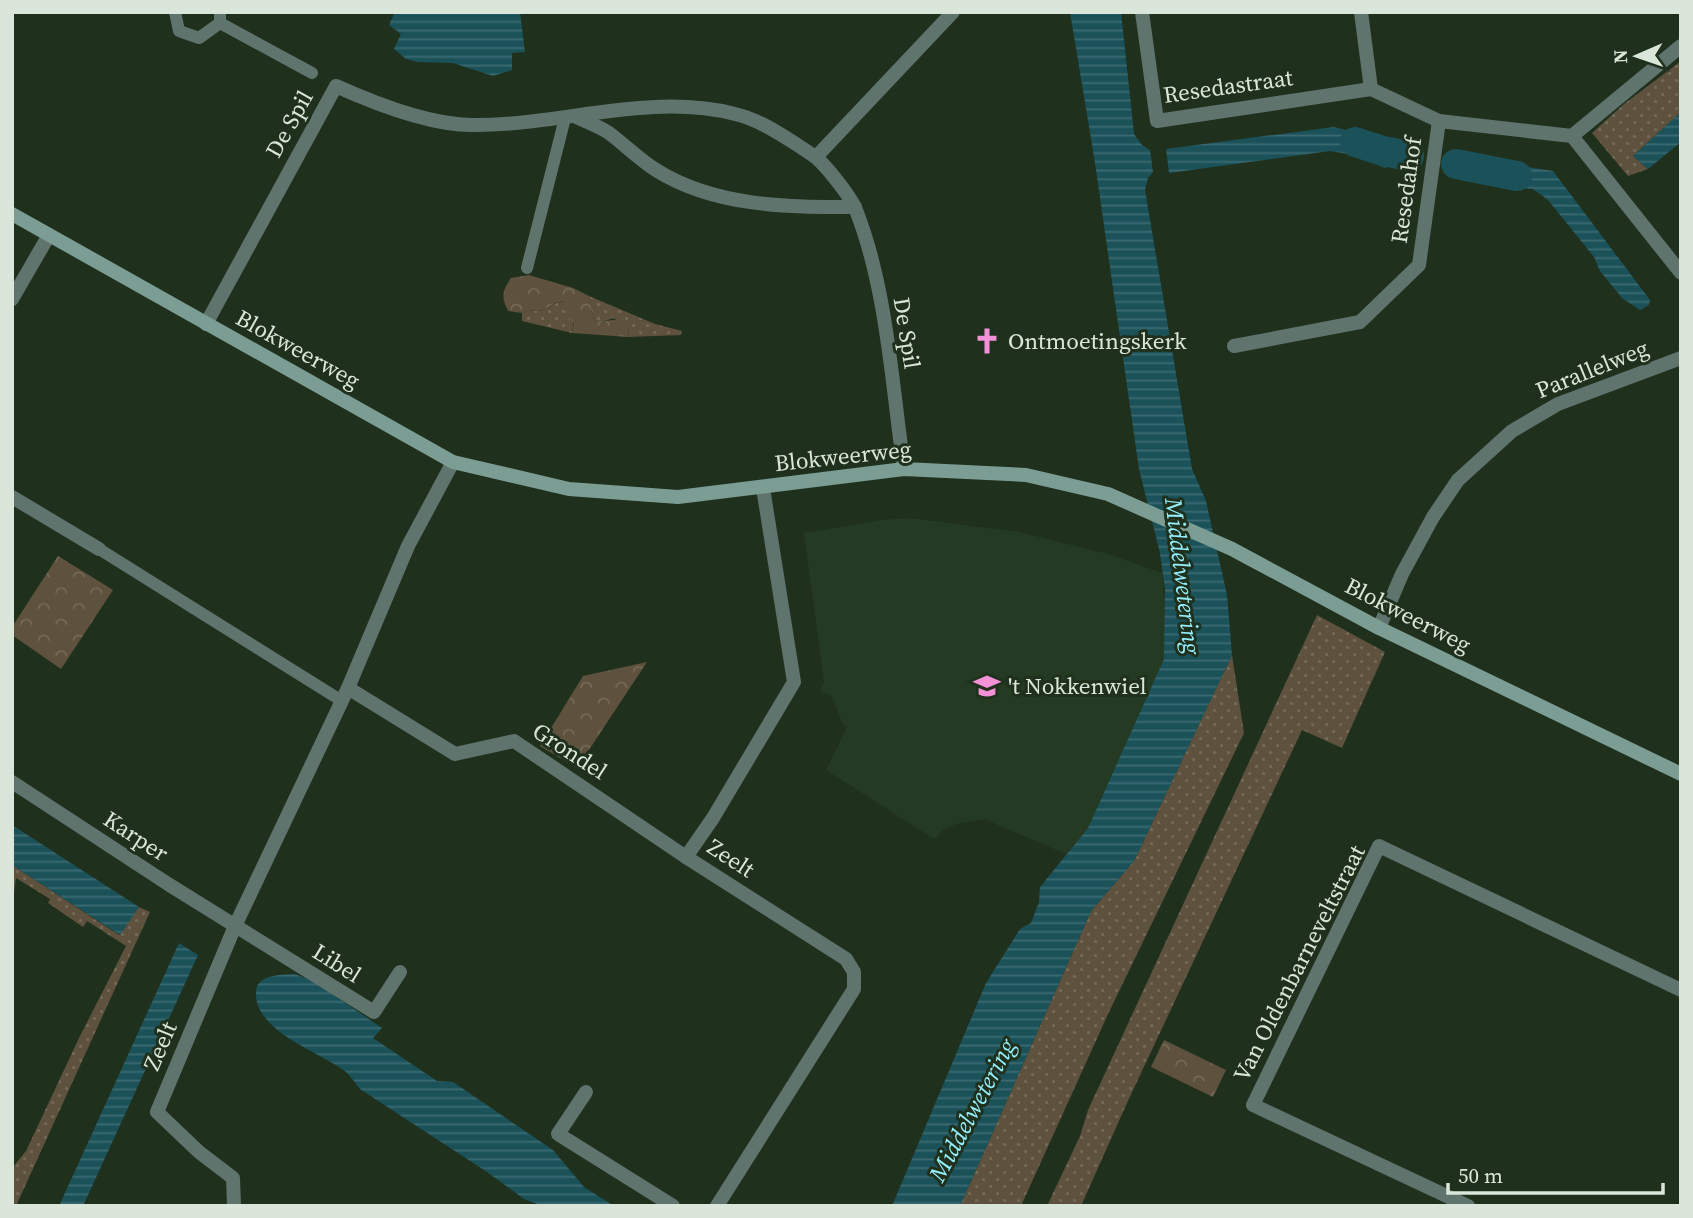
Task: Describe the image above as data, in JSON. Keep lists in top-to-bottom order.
{
  "streets": {
    "street": [
      "Resedastraat",
      "De Spil",
      "Resedahof",
      "Blokweerweg",
      "Parallelweg",
      "Grondel",
      "Karper",
      "Zeelt",
      "Libel",
      "Van Oldenbarneveltstraat"
    ]
  },
  "crossings": [
    ["De Spil", "Blokweerweg"],
    ["Blokweerweg", "Parallelweg"],
    ["Blokweerweg", "Zeelt"],
    ["Grondel", "Zeelt"],
    ["Karper", "Zeelt"],
    ["Karper", "Libel"],
    ["Zeelt", "Libel"]
  ],
  "water": ["Middelwetering"],
  "places": {
    "church": ["Ontmoetingskerk"],
    "school or university": ["'t Nokkenwiel"]
  },
  "scale_bar": "50 m",
  "north": "left"
}
